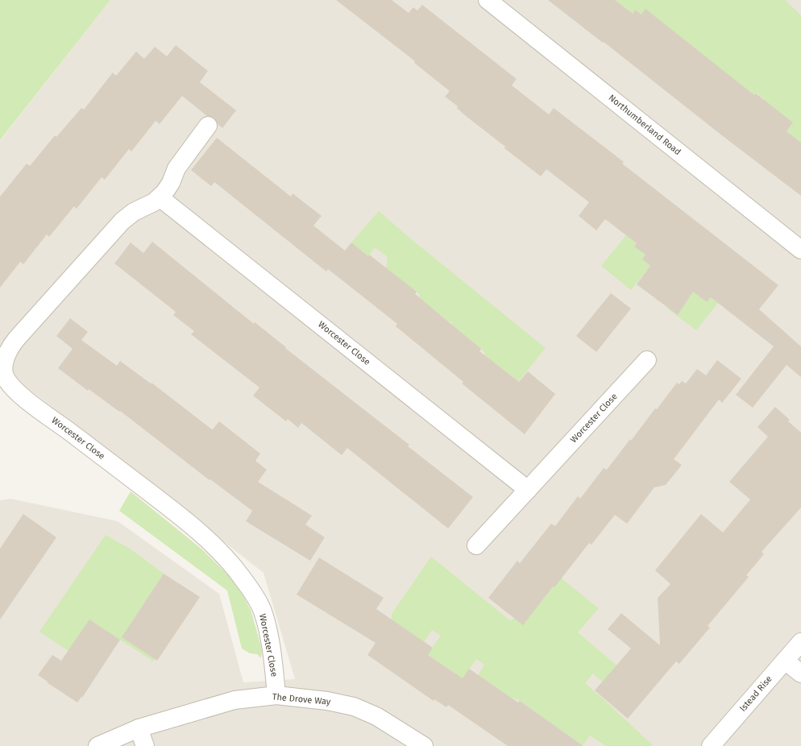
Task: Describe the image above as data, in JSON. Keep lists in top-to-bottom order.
{
  "streets": {
    "street": [
      "Northumberland Road",
      "Worcester Close",
      "Istead Rise",
      "The Drove Way"
    ]
  },
  "crossings": [
    ["Worcester Close", "The Drove Way"]
  ]
}
